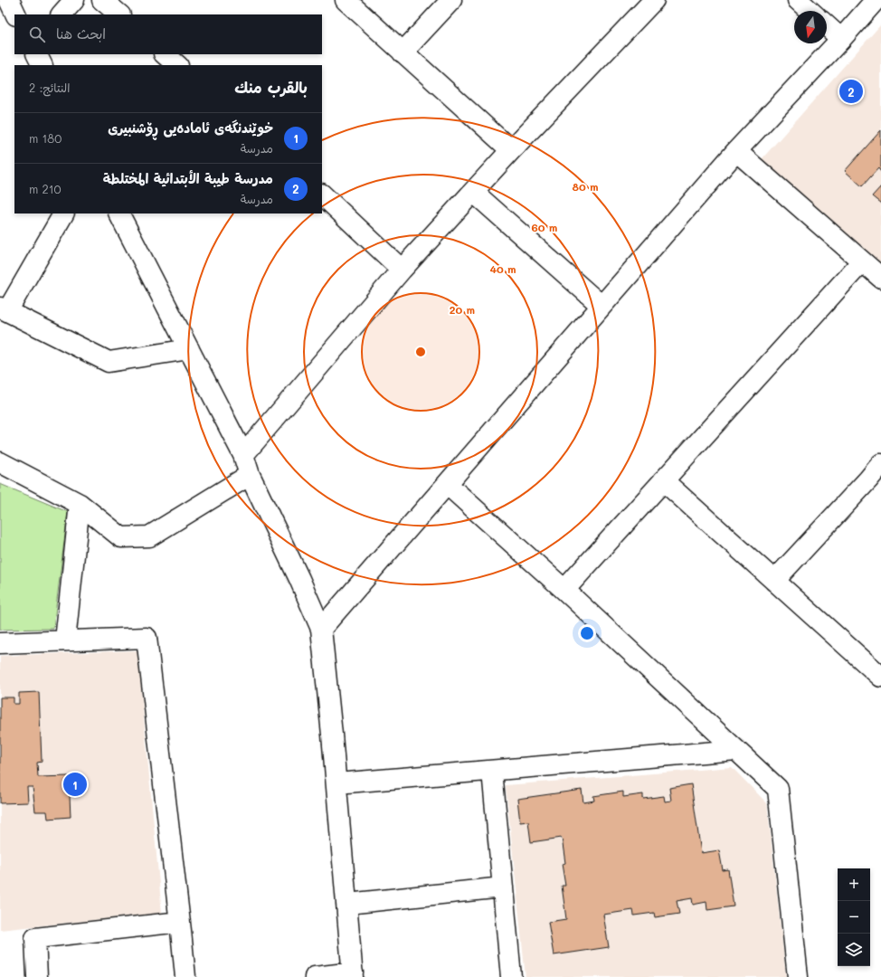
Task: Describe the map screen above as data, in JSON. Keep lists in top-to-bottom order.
{
  "north": "bottom",
  "page": {
    "search": "ابحث هنا",
    "heading": ["بالقرب منك", "النتائج: 2"],
    "pins": ["2", "1"],
    "list": [
      {
        "mark": "1",
        "name": "خوێندنگەی ئامادەیی ڕۆشنبیری",
        "note": "مدرسة",
        "value": "180 m"
      },
      {
        "mark": "2",
        "name": "مدرسة طيبة الأبتدائية المختلطة",
        "note": "مدرسة",
        "value": "210 m"
      }
    ],
    "map_buttons": ["+", "−"]
  },
  "rings": [
    "80 m",
    "60 m",
    "40 m",
    "20 m"
  ]
}
